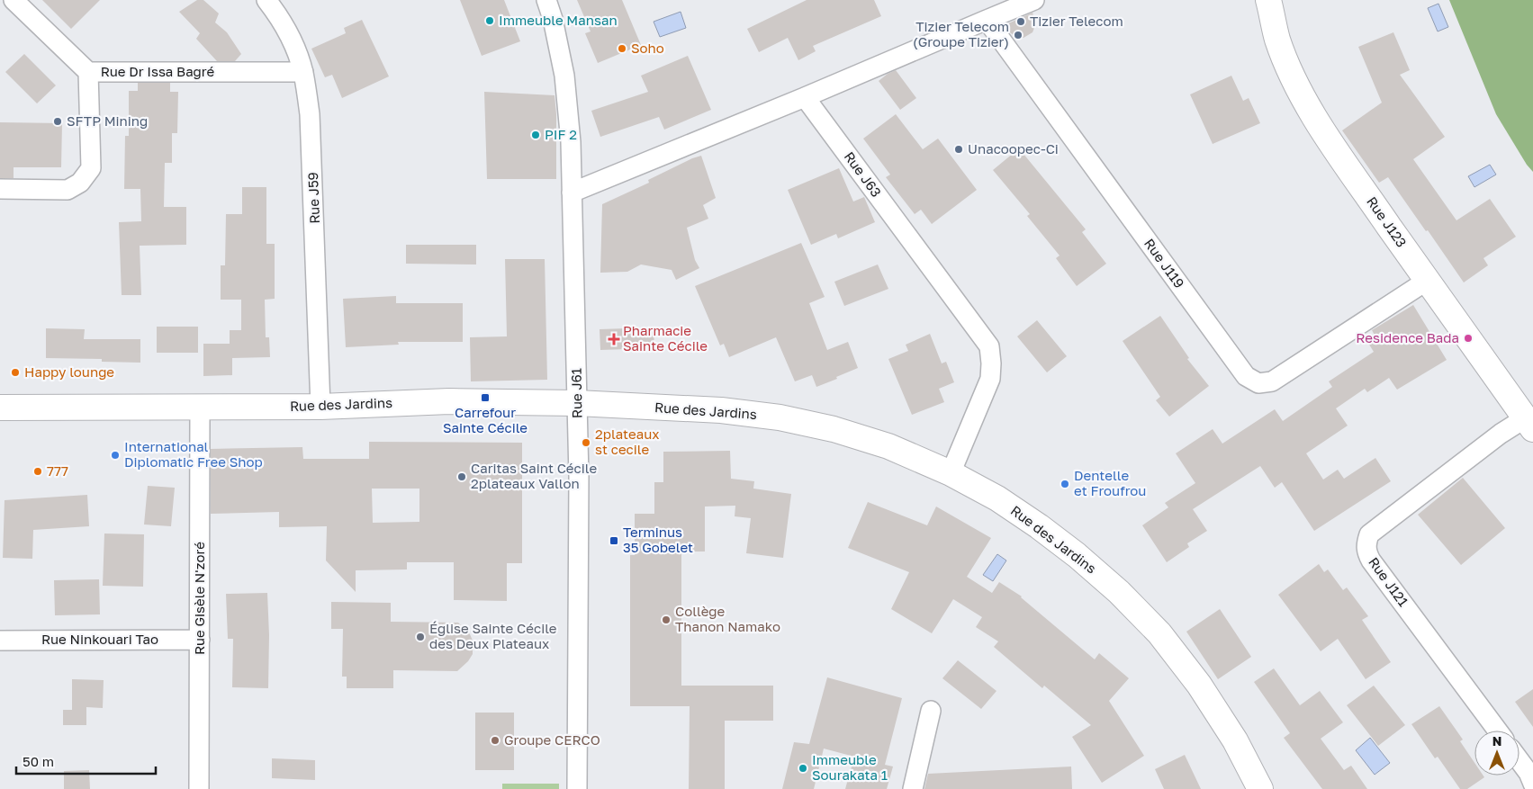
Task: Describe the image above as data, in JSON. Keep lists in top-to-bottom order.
{
  "streets": {
    "main road": ["Rue J123", "Rue des Jardins"],
    "street": [
      "Rue Dr Issa Bagré",
      "Rue J63",
      "Rue J59",
      "Rue J119",
      "Rue J61",
      "Rue J121",
      "Rue Gisèle N'zoré",
      "Rue Ninkouari Tao"
    ]
  },
  "crossings": [
    ["Rue Dr Issa Bagré", "Rue J59"],
    ["Rue J63", "Rue des Jardins"],
    ["Rue J59", "Rue des Jardins"],
    ["Rue J123", "Rue J119"],
    ["Rue J123", "Rue J121"],
    ["Rue J61", "Rue des Jardins"],
    ["Rue des Jardins", "Rue Gisèle N'zoré"],
    ["Rue Gisèle N'zoré", "Rue Ninkouari Tao"]
  ],
  "places": {
    "other": [
      "Immeuble Mansan",
      "Tizier Telecom",
      "Tizier Telecom (Groupe Tizier)",
      "Soho",
      "SFTP Mining",
      "PIF 2",
      "Unacoopec-Ci",
      "Residence Bada",
      "Happy lounge",
      "2plateaux st cecile",
      "International Diplomatic Free Shop",
      "777",
      "Caritas Saint Cécile 2plateaux Vallon",
      "Dentelle et Froufrou",
      "Collège Thanon Namako",
      "Église Sainte Cécile des Deux Plateaux",
      "Groupe CERCO",
      "Immeuble Sourakata 1"
    ],
    "health": ["Pharmacie Sainte Cécile"],
    "transit": ["Carrefour Sainte Cécile", "Terminus 35 Gobelet"]
  },
  "scale_bar": "50 m",
  "north": "top"
}
